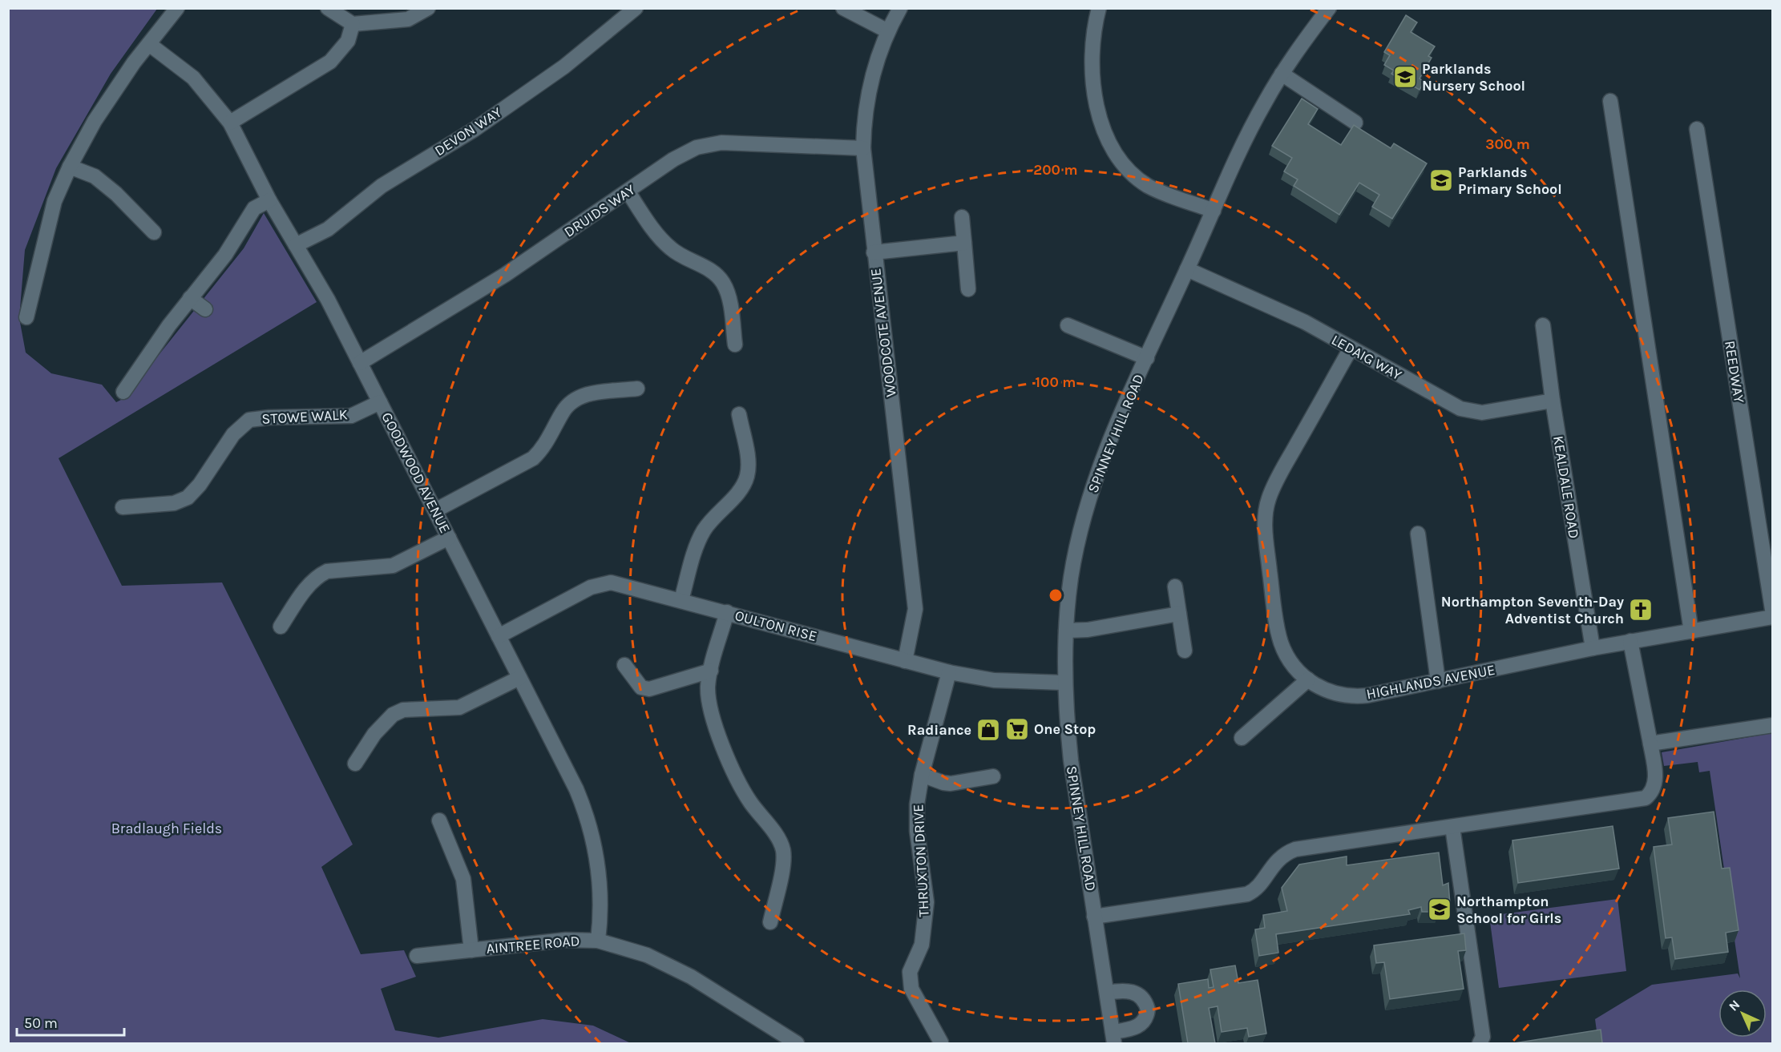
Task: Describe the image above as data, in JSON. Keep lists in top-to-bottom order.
{
  "streets": {
    "street": [
      "DEVON WAY",
      "DRUIDS WAY",
      "WOODCOTE AVENUE",
      "LEDAIG WAY",
      "REEDWAY",
      "STOWE WALK",
      "SPINNEY HILL ROAD",
      "GOODWOOD AVENUE",
      "KEALDALE ROAD",
      "OULTON RISE",
      "HIGHLANDS AVENUE",
      "THRUXTON DRIVE",
      "AINTREE ROAD"
    ]
  },
  "crossings": [
    ["DEVON WAY", "GOODWOOD AVENUE"],
    ["DRUIDS WAY", "WOODCOTE AVENUE"],
    ["DRUIDS WAY", "GOODWOOD AVENUE"],
    ["WOODCOTE AVENUE", "OULTON RISE"],
    ["LEDAIG WAY", "SPINNEY HILL ROAD"],
    ["LEDAIG WAY", "KEALDALE ROAD"],
    ["LEDAIG WAY", "HIGHLANDS AVENUE"],
    ["REEDWAY", "HIGHLANDS AVENUE"],
    ["STOWE WALK", "GOODWOOD AVENUE"],
    ["SPINNEY HILL ROAD", "OULTON RISE"],
    ["GOODWOOD AVENUE", "OULTON RISE"],
    ["GOODWOOD AVENUE", "AINTREE ROAD"],
    ["KEALDALE ROAD", "HIGHLANDS AVENUE"],
    ["OULTON RISE", "THRUXTON DRIVE"]
  ],
  "parks": ["Bradlaugh Fields"],
  "places": {
    "school or university": ["Parklands Nursery School", "Parklands Primary School", "Northampton School for Girls"],
    "church": ["Northampton Seventh-Day Adventist Church"],
    "supermarket": ["One Stop"],
    "shop": ["Radiance"]
  },
  "scale_bar": "50 m",
  "north": "top left",
  "rings": ["300 m", "200 m", "100 m"]
}
